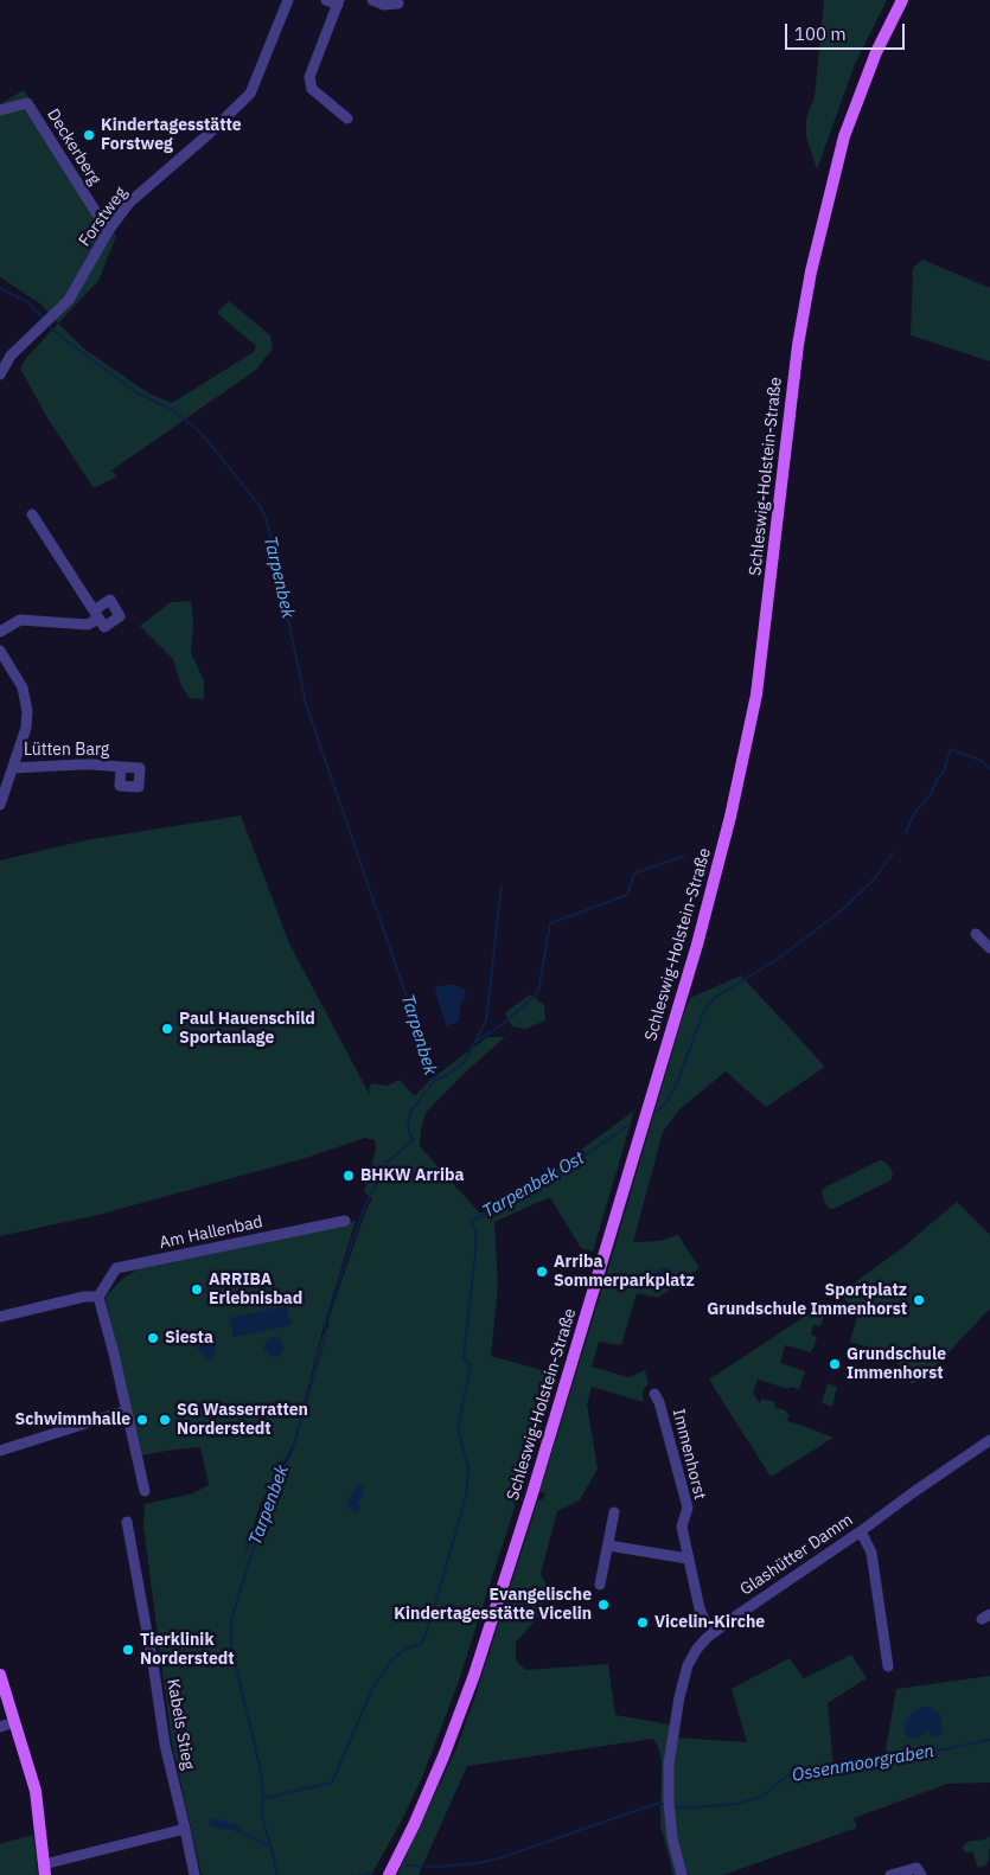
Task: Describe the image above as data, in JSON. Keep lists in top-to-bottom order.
{
  "streets": {
    "main road": ["Schleswig-Holstein-Straße"],
    "street": [
      "Deckerberg",
      "Forstweg",
      "Lütten Barg",
      "Am Hallenbad",
      "Immenhorst",
      "Glashütter Damm",
      "Kabels Stieg"
    ]
  },
  "crossings": [
    ["Deckerberg", "Forstweg"],
    ["Immenhorst", "Glashütter Damm"]
  ],
  "water": ["Tarpenbek", "Tarpenbek Ost", "Ossenmoorgraben"],
  "places": [
    "Kindertagesstätte Forstweg",
    "Paul Hauenschild Sportanlage",
    "BHKW Arriba",
    "Arriba Sommerparkplatz",
    "ARRIBA Erlebnisbad",
    "Sportplatz Grundschule Immenhorst",
    "Siesta",
    "Grundschule Immenhorst",
    "Schwimmhalle",
    "SG Wasserratten Norderstedt",
    "Evangelische Kindertagesstätte Vicelin",
    "Vicelin-Kirche",
    "Tierklinik Norderstedt"
  ],
  "scale_bar": "100 m"
}
